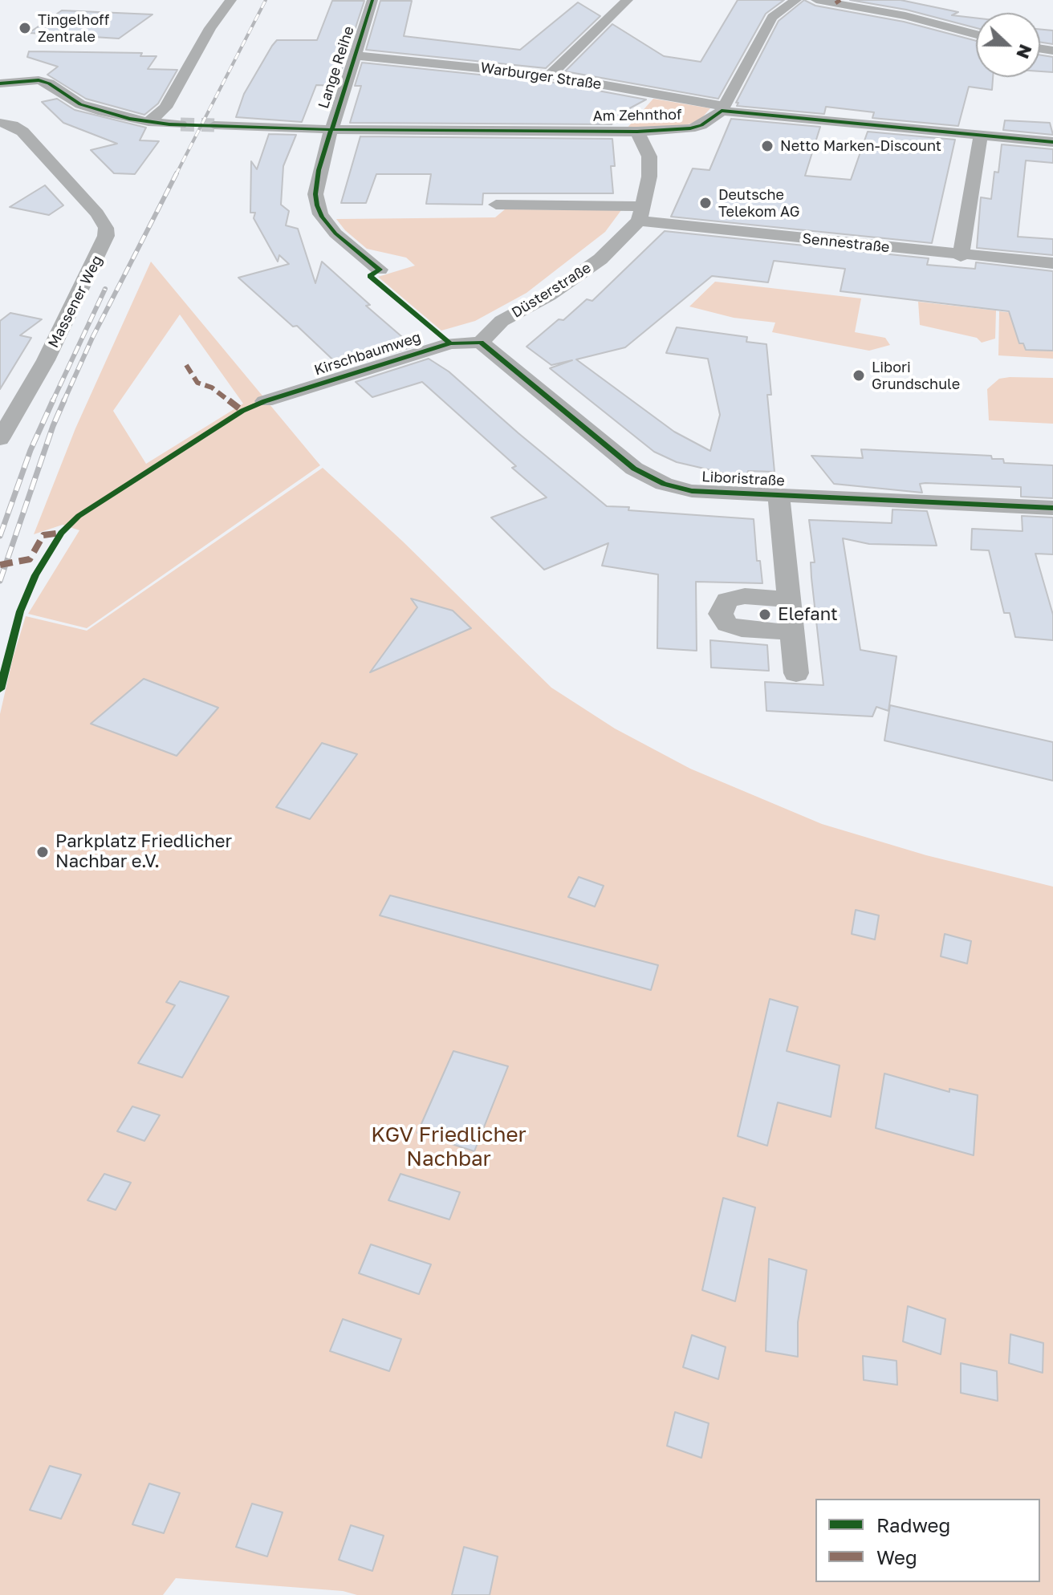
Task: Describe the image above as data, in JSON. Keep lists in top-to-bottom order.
{
  "streets": {
    "street": [
      "Lange Reihe",
      "Warburger Straße",
      "Am Zehnthof",
      "Sennestraße",
      "Düsterstraße",
      "Massener Weg",
      "Kirschbaumweg",
      "Liboristraße"
    ]
  },
  "crossings": [
    ["Lange Reihe", "Warburger Straße"],
    ["Lange Reihe", "Am Zehnthof"],
    ["Warburger Straße", "Am Zehnthof"],
    ["Sennestraße", "Düsterstraße"],
    ["Düsterstraße", "Kirschbaumweg"],
    ["Düsterstraße", "Liboristraße"],
    ["Kirschbaumweg", "Liboristraße"]
  ],
  "parks": ["KGV Friedlicher Nachbar"],
  "places": [
    "Tingelhoff Zentrale",
    "Netto Marken-Discount",
    "Deutsche Telekom AG",
    "Libori Grundschule",
    "Elefant",
    "Parkplatz Friedlicher Nachbar e.V."
  ],
  "legend": ["Radweg", "Weg"],
  "north": "right"
}
